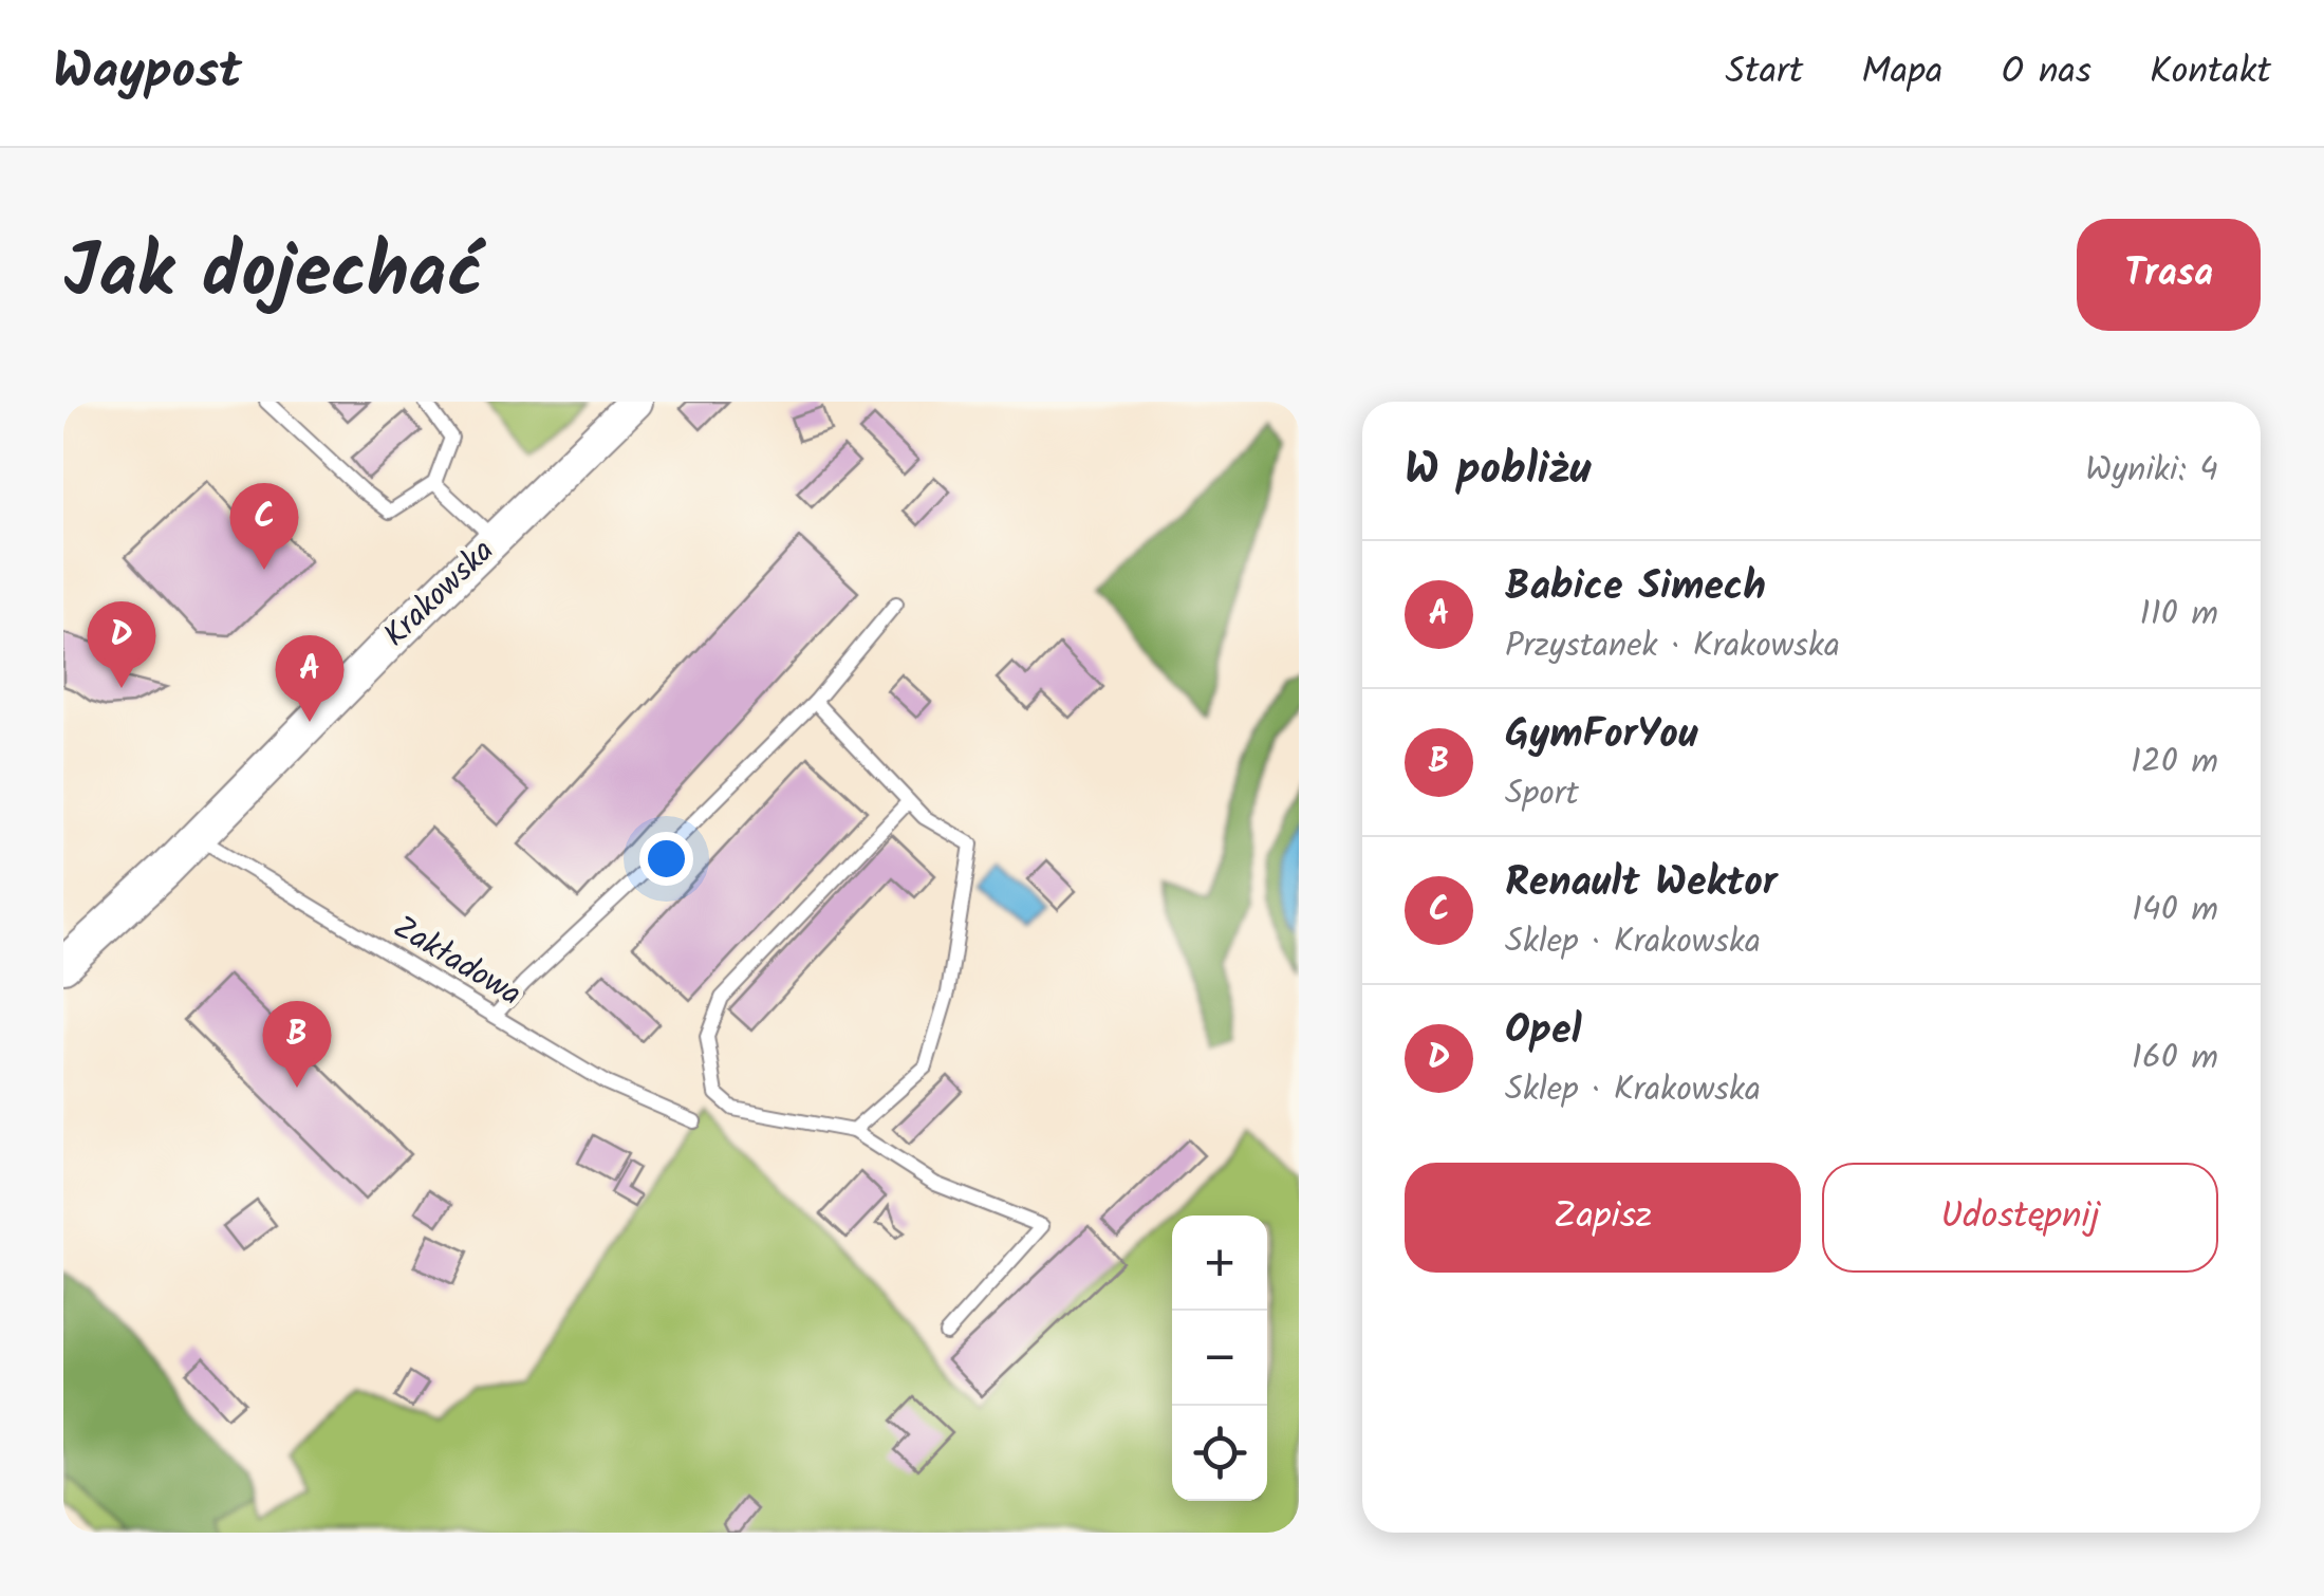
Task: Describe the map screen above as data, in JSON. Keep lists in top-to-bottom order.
{
  "streets": {
    "street": ["Krakowska"],
    "lane": ["Zakładowa"]
  },
  "crossings": [
    ["Krakowska", "Zakładowa"]
  ],
  "page": {
    "header": "Waypost",
    "nav": [
      "Start",
      "Mapa",
      "O nas",
      "Kontakt"
    ],
    "title": "Jak dojechać",
    "buttons": [
      "Trasa",
      ["Zapisz", "Udostępnij"]
    ],
    "heading": ["W pobliżu", "Wyniki: 4"],
    "pins": [
      "C",
      "D",
      "A",
      "B"
    ],
    "list": [
      {
        "mark": "A",
        "name": "Babice Simech",
        "note": "Przystanek · Krakowska",
        "value": "110 m"
      },
      {
        "mark": "B",
        "name": "GymForYou",
        "note": "Sport",
        "value": "120 m"
      },
      {
        "mark": "C",
        "name": "Renault Wektor",
        "note": "Sklep · Krakowska",
        "value": "140 m"
      },
      {
        "mark": "D",
        "name": "Opel",
        "note": "Sklep · Krakowska",
        "value": "160 m"
      }
    ],
    "map_buttons": ["+", "−"]
  }
}
